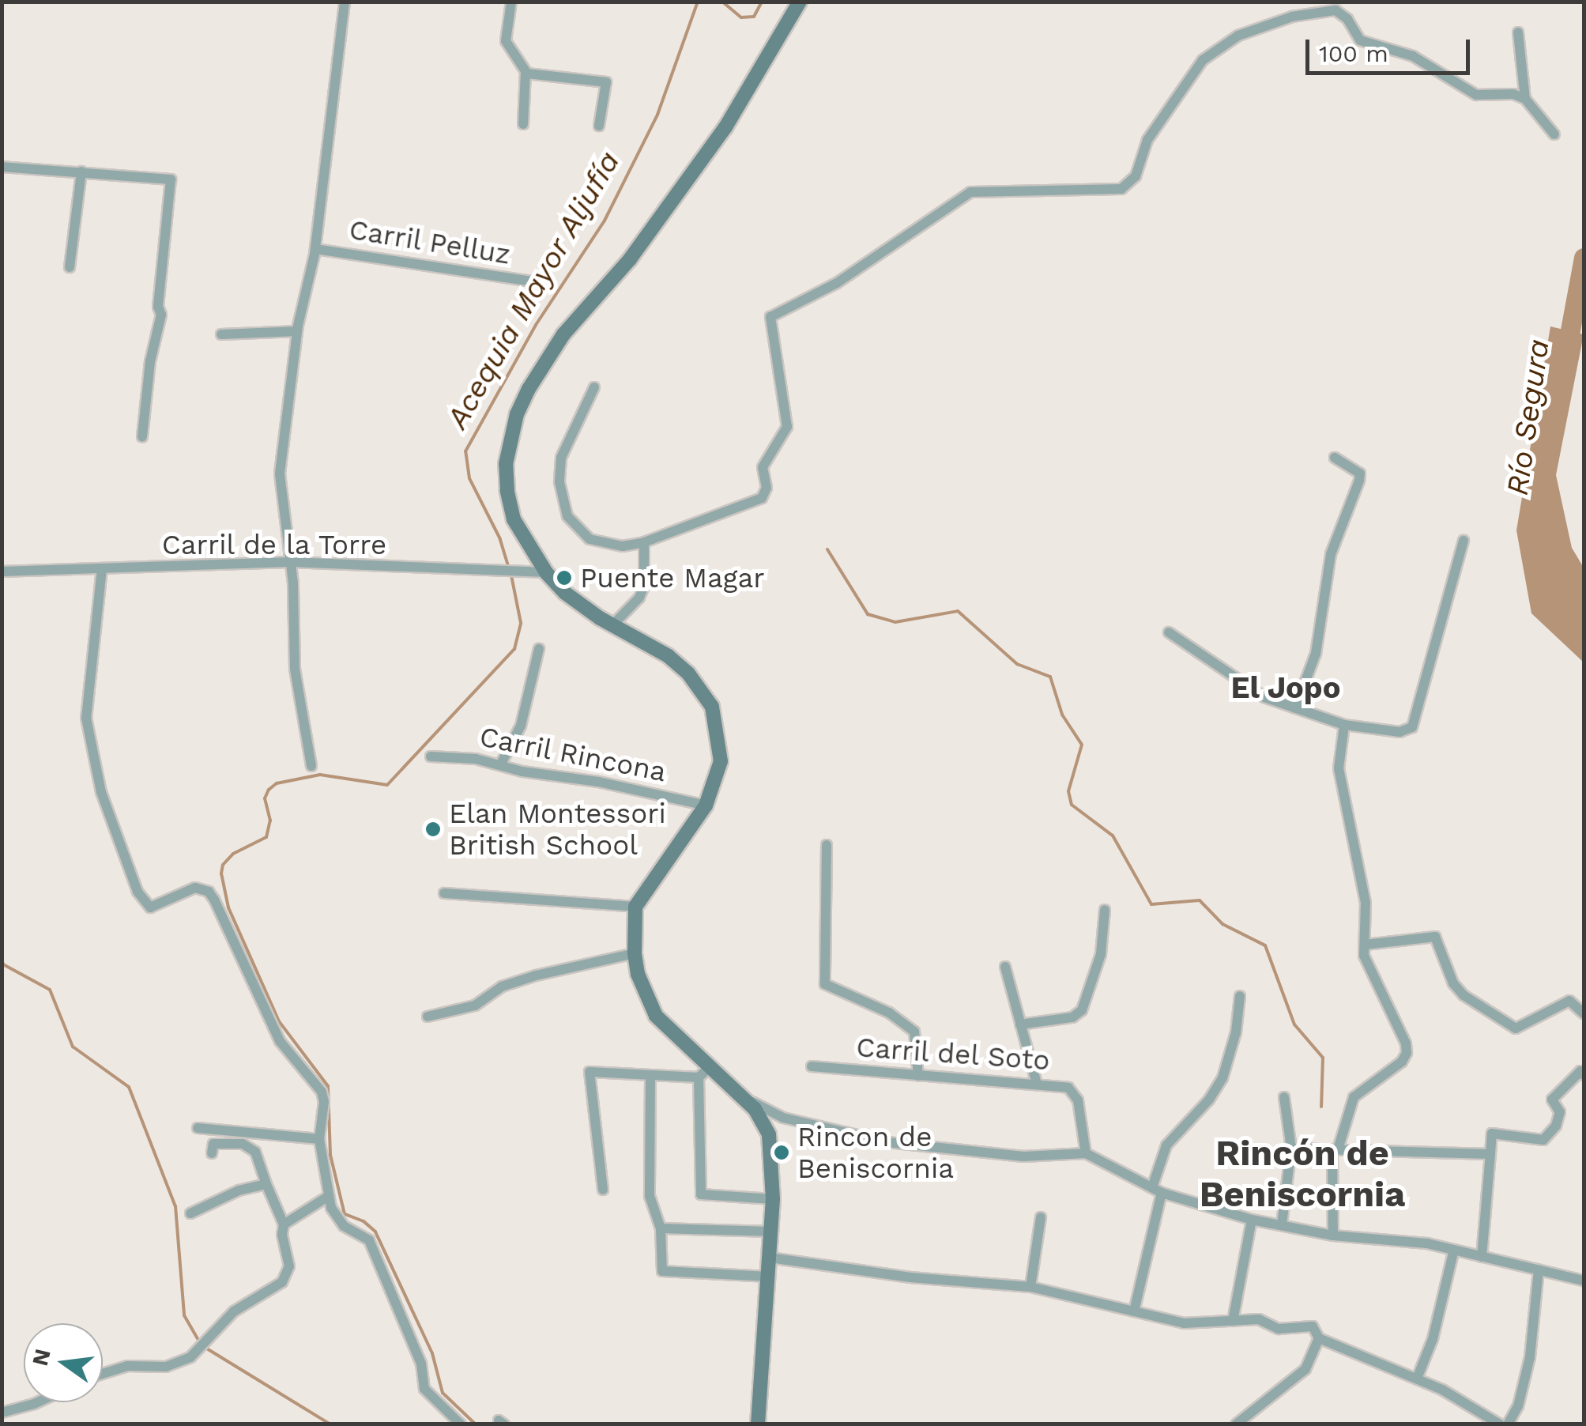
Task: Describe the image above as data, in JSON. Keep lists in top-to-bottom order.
{
  "streets": {
    "street": [
      "Carril Pelluz",
      "Carril de la Torre",
      "Carril Rincona",
      "Carril del Soto"
    ]
  },
  "districts": ["El Jopo", "Rincón de Beniscornia"],
  "water": ["Acequia Mayor Aljufía", "Río Segura"],
  "places": ["Puente Magar", "Elan Montessori British School", "Rincon de Beniscornia"],
  "scale_bar": "100 m",
  "north": "left"
}
